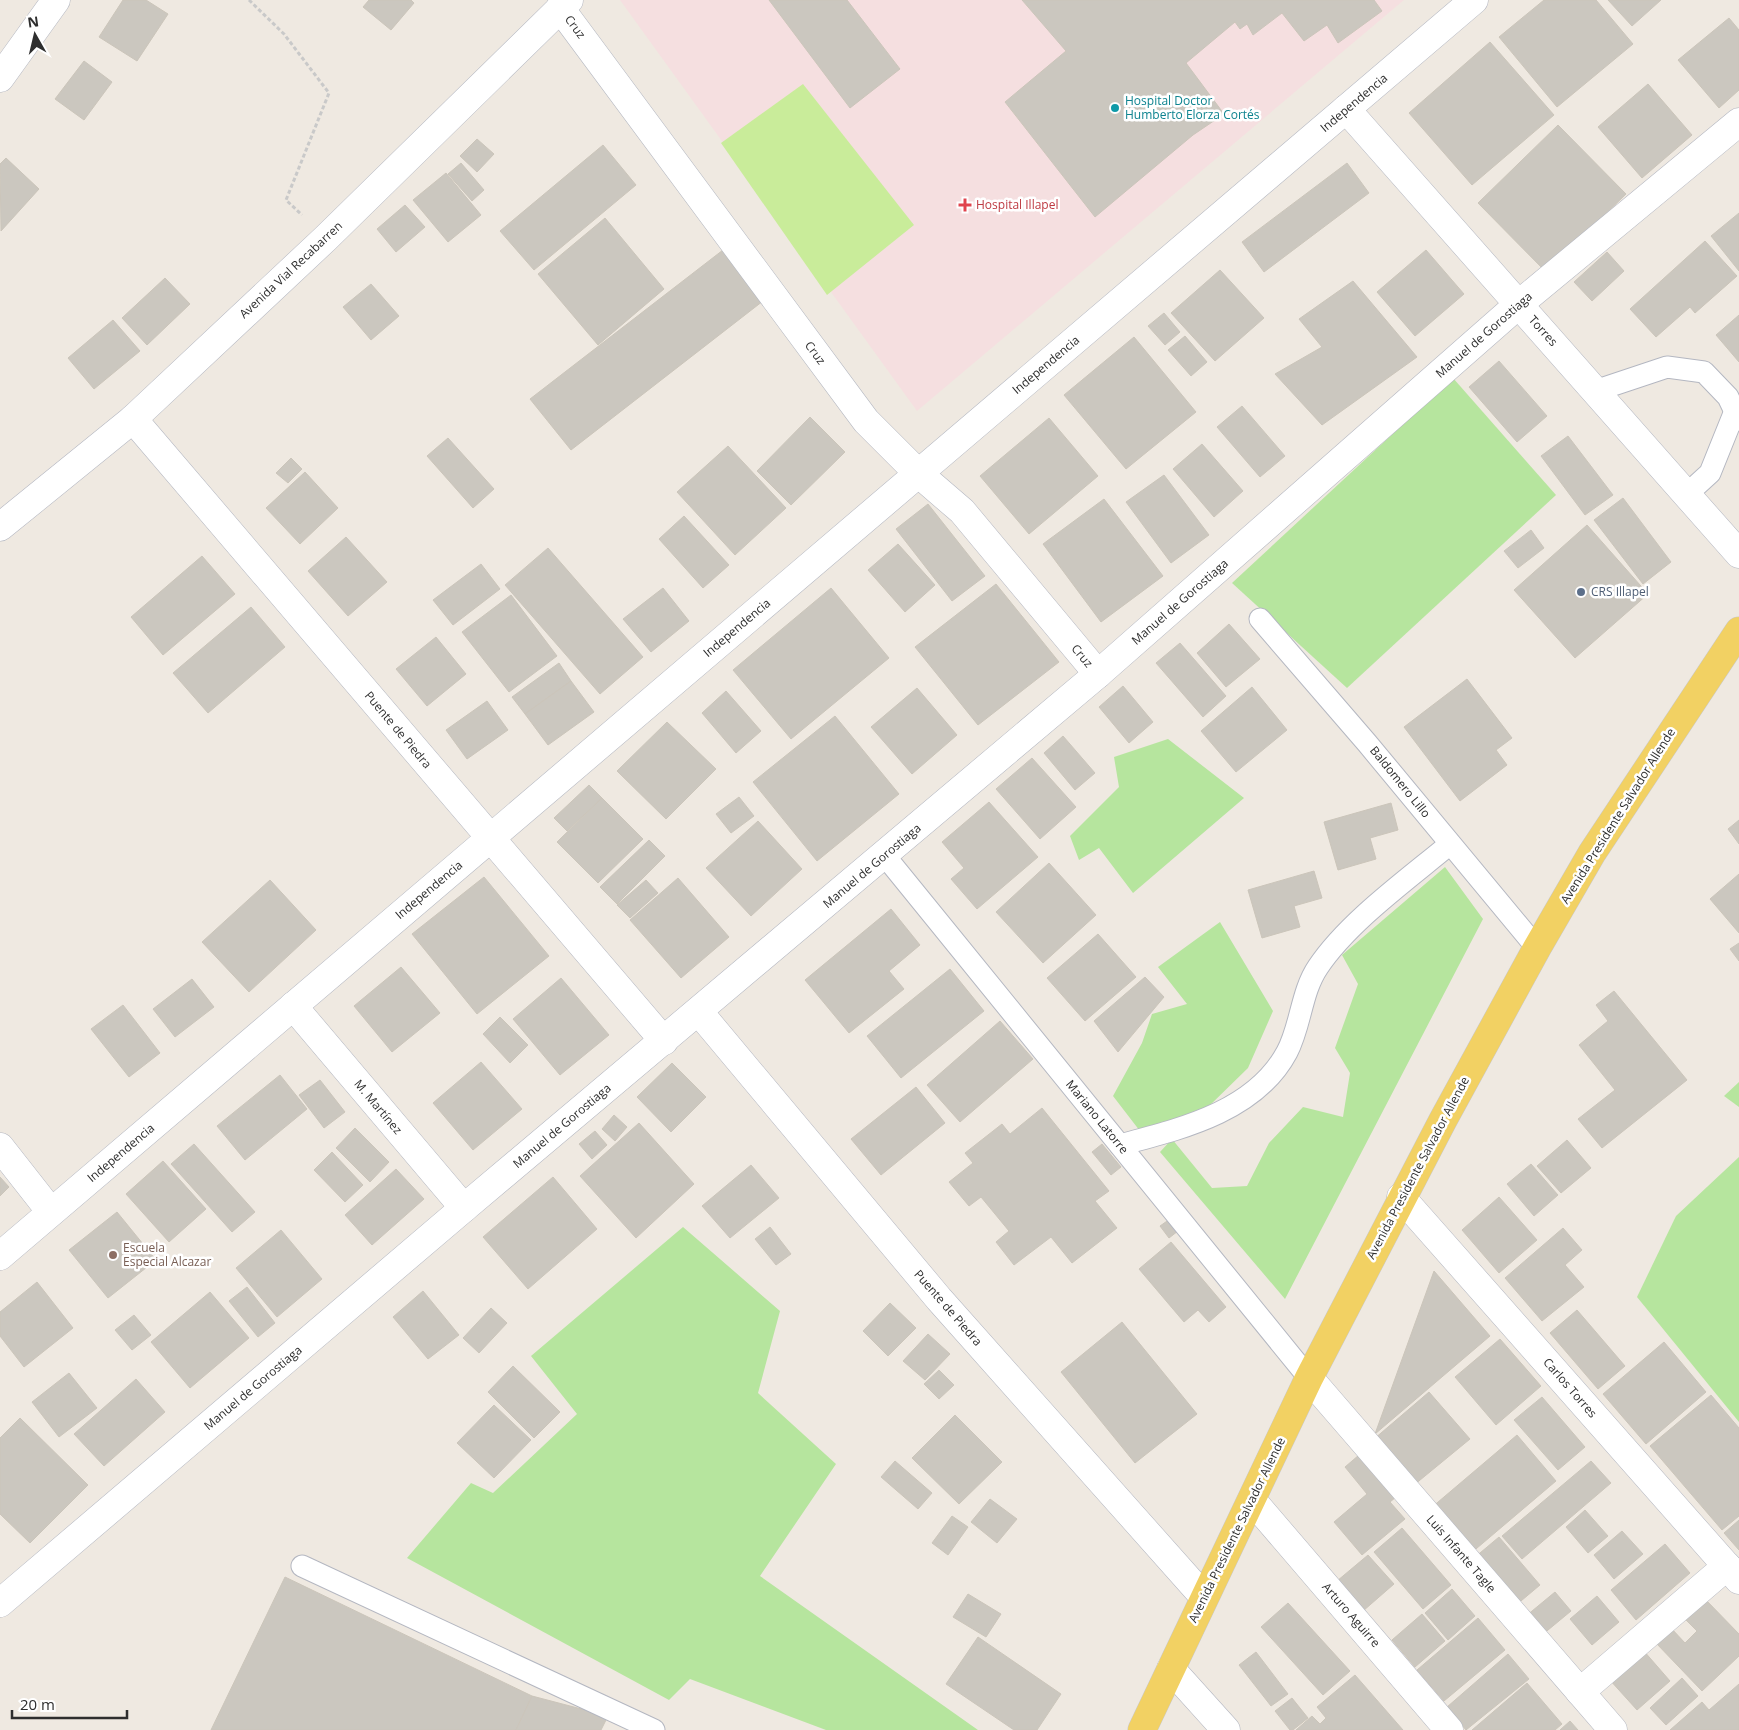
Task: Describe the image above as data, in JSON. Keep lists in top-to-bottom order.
{
  "streets": {
    "main road": ["Avenida Presidente Salvador Allende"],
    "street": [
      "Cruz",
      "Independencia",
      "Avenida Vial Recabarren",
      "Torres",
      "Manuel de Gorostiaga",
      "Puente de Piedra",
      "M. Martínez",
      "Carlos Torres",
      "Luis Infante Tagle",
      "Arturo Aguirre"
    ],
    "lane": ["Baldomero Lillo", "Mariano Latorre"]
  },
  "crossings": [
    ["Cruz", "Independencia"],
    ["Cruz", "Avenida Vial Recabarren"],
    ["Cruz", "Manuel de Gorostiaga"],
    ["Independencia", "Torres"],
    ["Independencia", "Puente de Piedra"],
    ["Independencia", "M. Martínez"],
    ["Avenida Vial Recabarren", "Puente de Piedra"],
    ["Torres", "Manuel de Gorostiaga"],
    ["Manuel de Gorostiaga", "Puente de Piedra"],
    ["Manuel de Gorostiaga", "M. Martínez"],
    ["Manuel de Gorostiaga", "Mariano Latorre"],
    ["Puente de Piedra", "Avenida Presidente Salvador Allende"],
    ["Baldomero Lillo", "Avenida Presidente Salvador Allende"],
    ["Avenida Presidente Salvador Allende", "Mariano Latorre"],
    ["Avenida Presidente Salvador Allende", "Carlos Torres"],
    ["Avenida Presidente Salvador Allende", "Luis Infante Tagle"],
    ["Avenida Presidente Salvador Allende", "Arturo Aguirre"],
    ["Mariano Latorre", "Luis Infante Tagle"]
  ],
  "places": {
    "other": ["Hospital Doctor Humberto Elorza Cortés", "CRS Illapel", "Escuela Especial Alcazar"],
    "health": ["Hospital Illapel"]
  },
  "scale_bar": "20 m",
  "north": "top"
}
